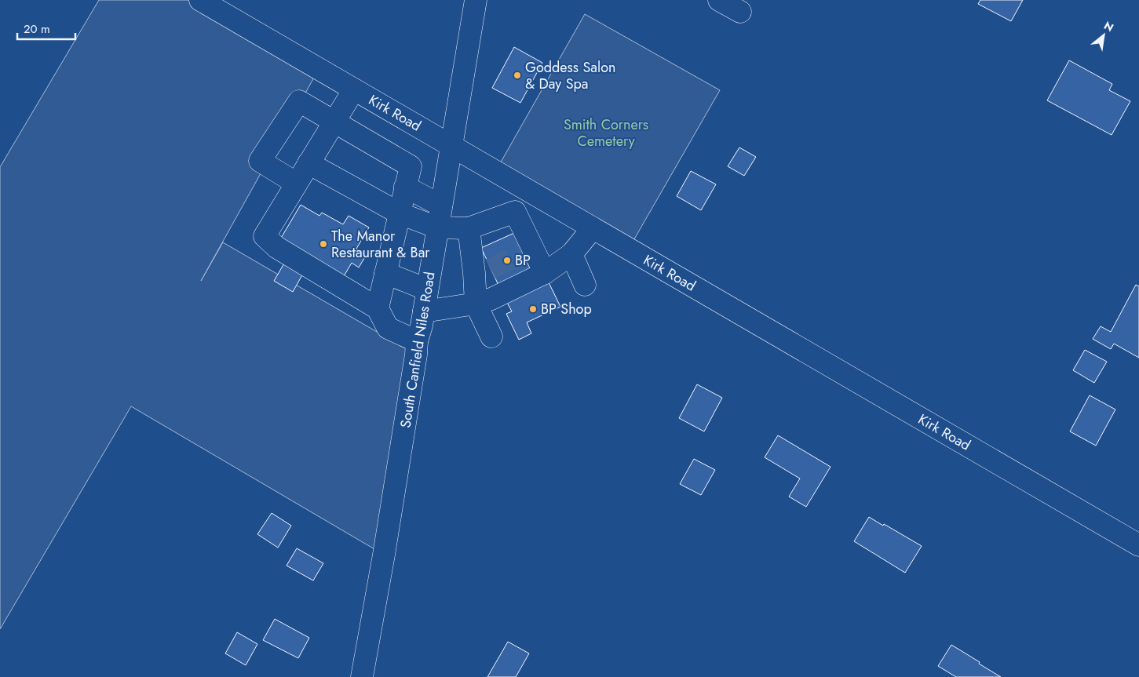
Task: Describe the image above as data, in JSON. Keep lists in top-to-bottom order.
{
  "streets": {
    "street": ["Kirk Road", "South Canfield Niles Road"]
  },
  "crossings": [
    ["Kirk Road", "South Canfield Niles Road"]
  ],
  "parks": ["Smith Corners Cemetery"],
  "places": [
    "Goddess Salon & Day Spa",
    "The Manor Restaurant & Bar",
    "BP",
    "BP Shop"
  ],
  "scale_bar": "20 m",
  "north": "top right"
}
